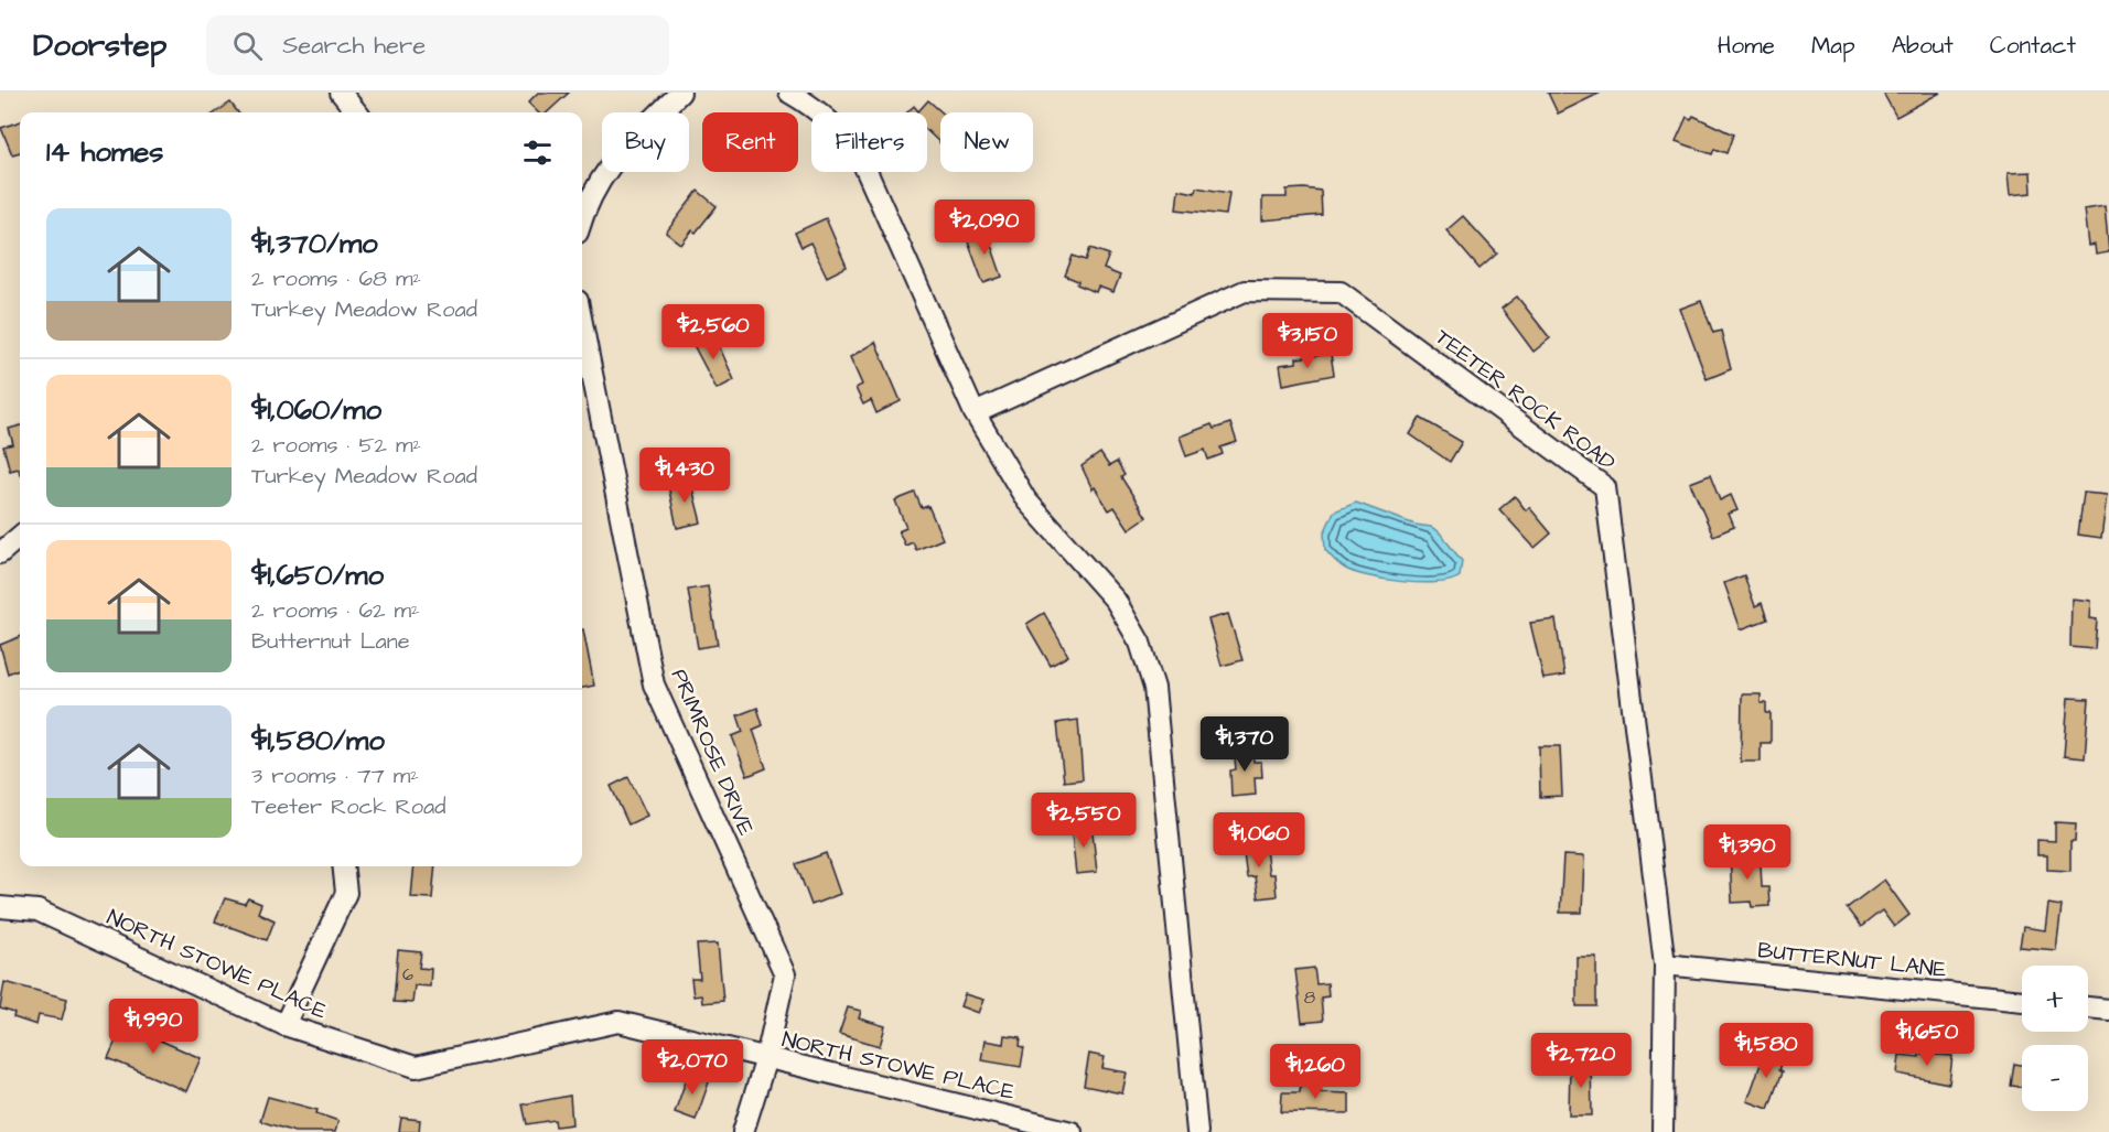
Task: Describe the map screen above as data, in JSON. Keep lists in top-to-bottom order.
{
  "streets": {
    "street": [
      "TEETER ROCK ROAD",
      "PRIMROSE DRIVE",
      "BUTTERNUT LANE",
      "NORTH STOWE PLACE"
    ]
  },
  "crossings": [
    ["TEETER ROCK ROAD", "BUTTERNUT LANE"],
    ["PRIMROSE DRIVE", "NORTH STOWE PLACE"]
  ],
  "house_numbers": ["6", "8"],
  "page": {
    "header": "Doorstep",
    "search": "Search here",
    "nav": [
      "Home",
      "Map",
      "About",
      "Contact"
    ],
    "chip": [
      "Buy",
      "Rent",
      "Filters",
      "New"
    ],
    "heading": "14 homes",
    "list": [
      {
        "name": "$1,370/mo",
        "note": "2 rooms · 68 m² · Turkey Meadow Road"
      },
      {
        "name": "$1,060/mo",
        "note": "2 rooms · 52 m² · Turkey Meadow Road"
      },
      {
        "name": "$1,650/mo",
        "note": "2 rooms · 62 m² · Butternut Lane"
      },
      {
        "name": "$1,580/mo",
        "note": "3 rooms · 77 m² · Teeter Rock Road"
      }
    ],
    "price": [
      "$2,090",
      "$2,560",
      "$3,150",
      "$1,430",
      "$1,370",
      "$2,550",
      "$1,060",
      "$1,390",
      "$1,990",
      "$1,650",
      "$1,580",
      "$2,720",
      "$2,070",
      "$1,260"
    ],
    "map_buttons": ["+", "−"]
  }
}
